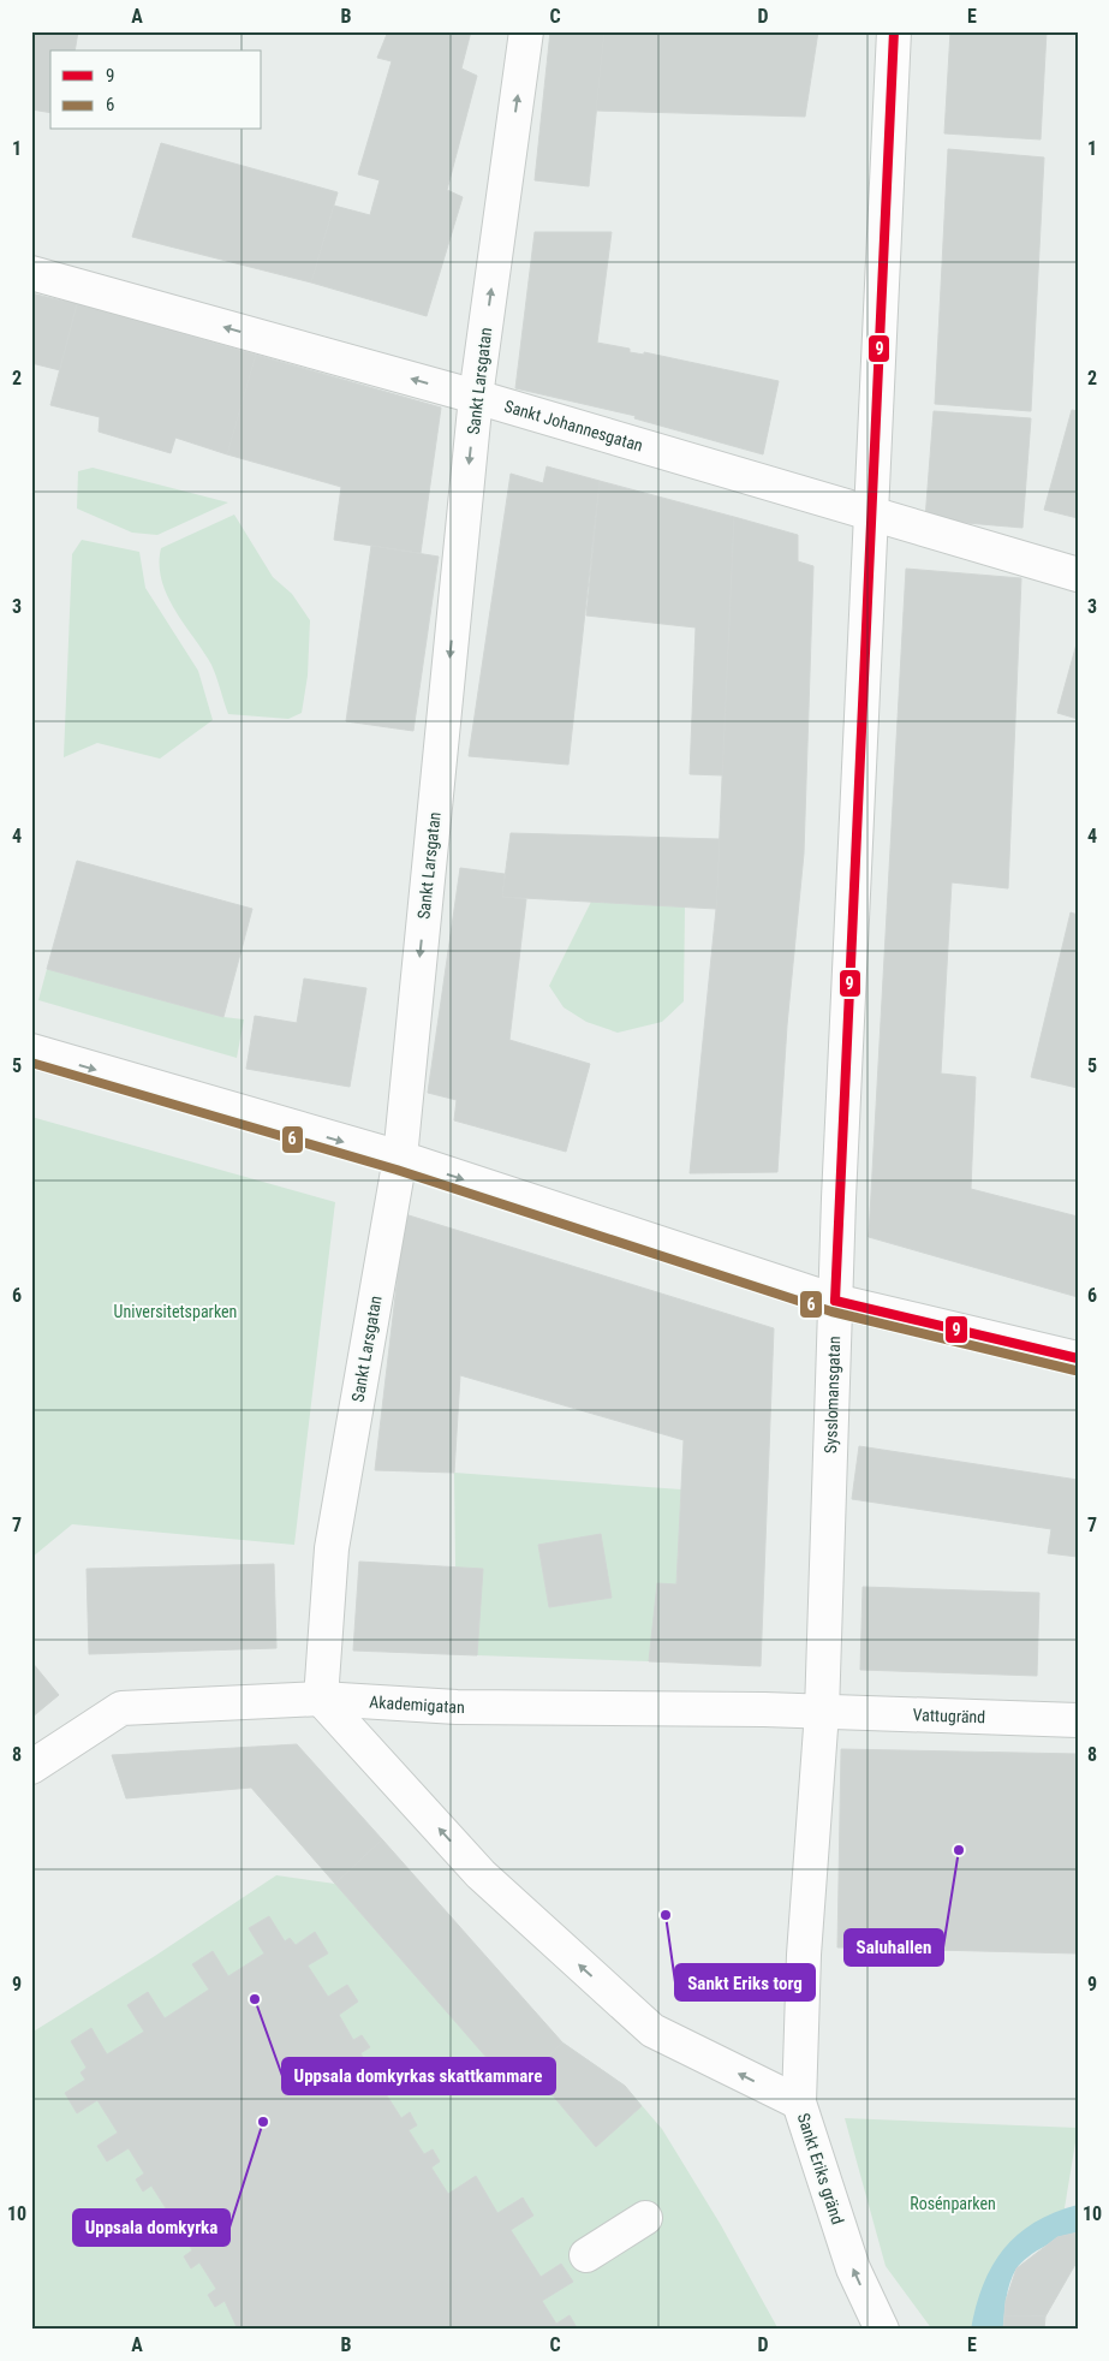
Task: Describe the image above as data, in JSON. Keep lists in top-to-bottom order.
{
  "streets": {
    "street": [
      "Sankt Larsgatan",
      "Sankt Johannesgatan",
      "Sysslomansgatan",
      "Akademigatan",
      "Vattugränd",
      "Sankt Eriks gränd"
    ]
  },
  "crossings": [
    ["Sankt Larsgatan", "Sankt Johannesgatan"],
    ["Sankt Larsgatan", "Akademigatan"],
    ["Sankt Johannesgatan", "Sysslomansgatan"],
    ["Sysslomansgatan", "Akademigatan"],
    ["Sysslomansgatan", "Vattugränd"],
    ["Sysslomansgatan", "Sankt Eriks gränd"],
    ["Akademigatan", "Vattugränd"],
    ["Akademigatan", "Sankt Eriks gränd"],
    ["Vattugränd", "Sankt Eriks gränd"]
  ],
  "one_way": ["Sankt Johannesgatan", "Sankt Eriks gränd"],
  "parks": ["Universitetsparken", "Rosénparken"],
  "places": [
    "Saluhallen",
    "Sankt Eriks torg",
    "Uppsala domkyrkas skattkammare",
    "Uppsala domkyrka"
  ],
  "lines": ["transit line 9", "transit line 6"],
  "legend": ["9", "6"],
  "grid": {
    "columns": [
      "A",
      "B",
      "C",
      "D",
      "E"
    ],
    "rows": [
      "1",
      "2",
      "3",
      "4",
      "5",
      "6",
      "7",
      "8",
      "9",
      "10"
    ]
  }
}
